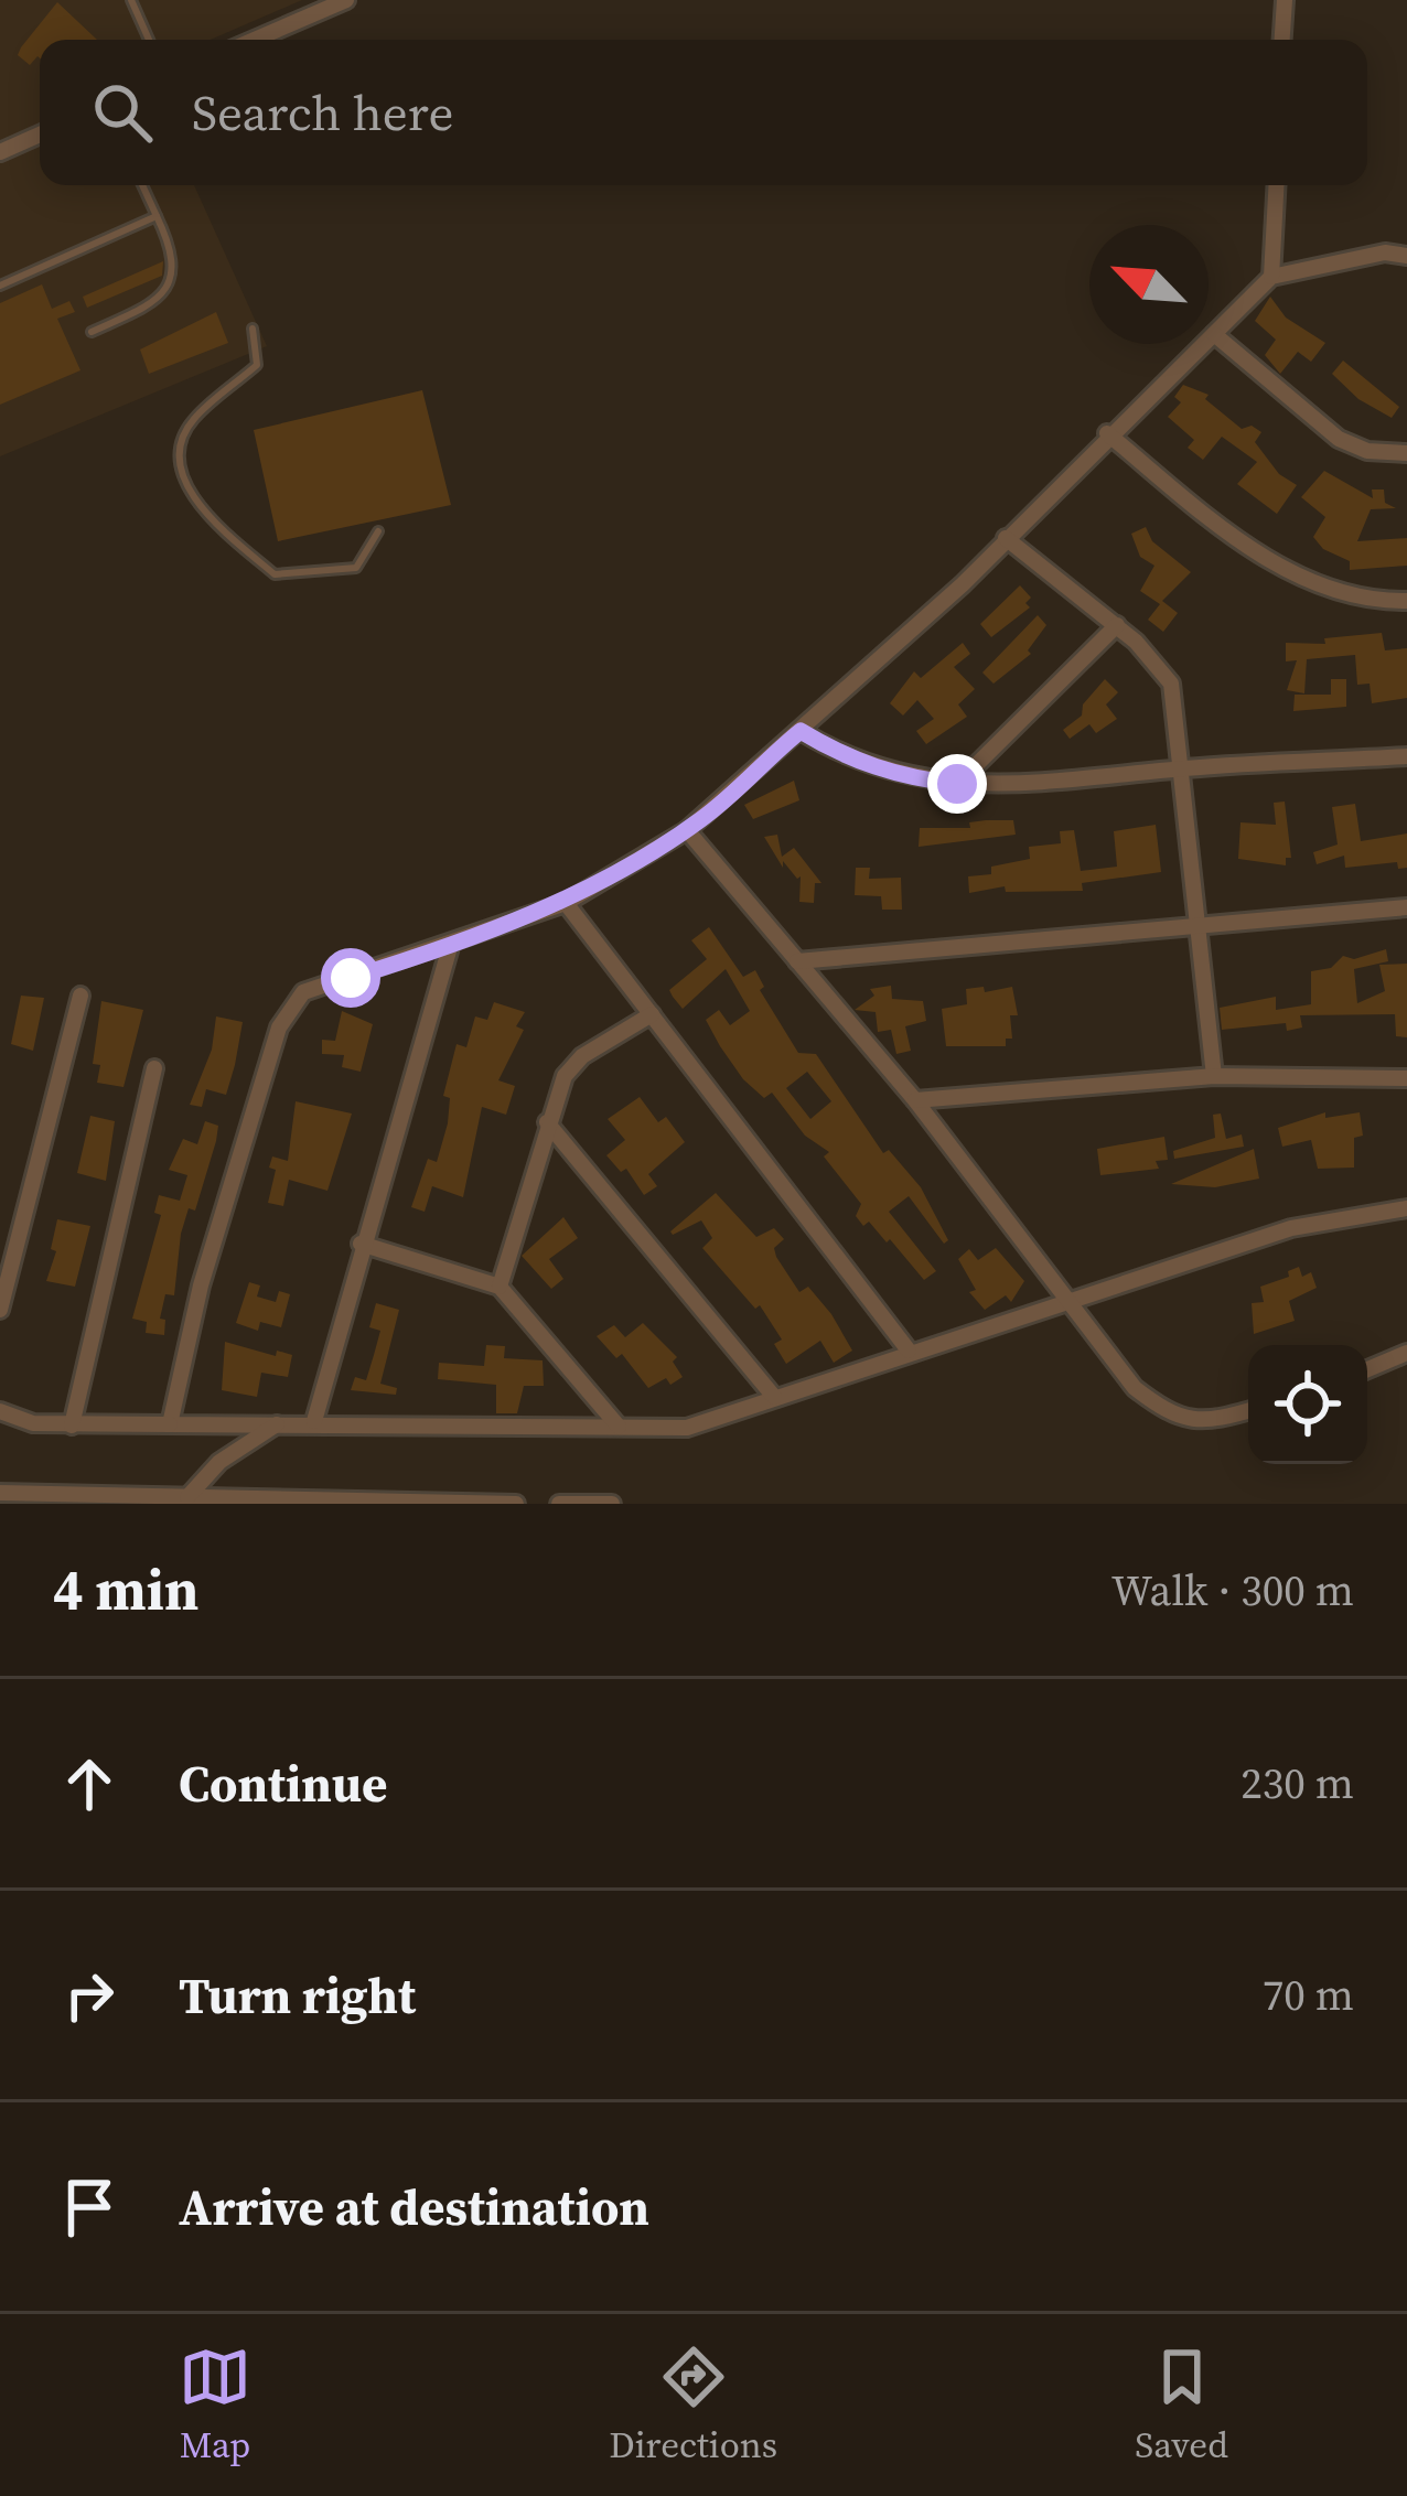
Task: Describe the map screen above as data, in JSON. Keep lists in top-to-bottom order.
{
  "north": "top left",
  "page": {
    "search": "Search here",
    "heading": ["4 min", "Walk · 300 m"],
    "list": [
      ["Continue", "230 m"],
      ["Turn right", "70 m"],
      "Arrive at destination"
    ],
    "nav": ["Map", "Directions", "Saved"]
  }
}
